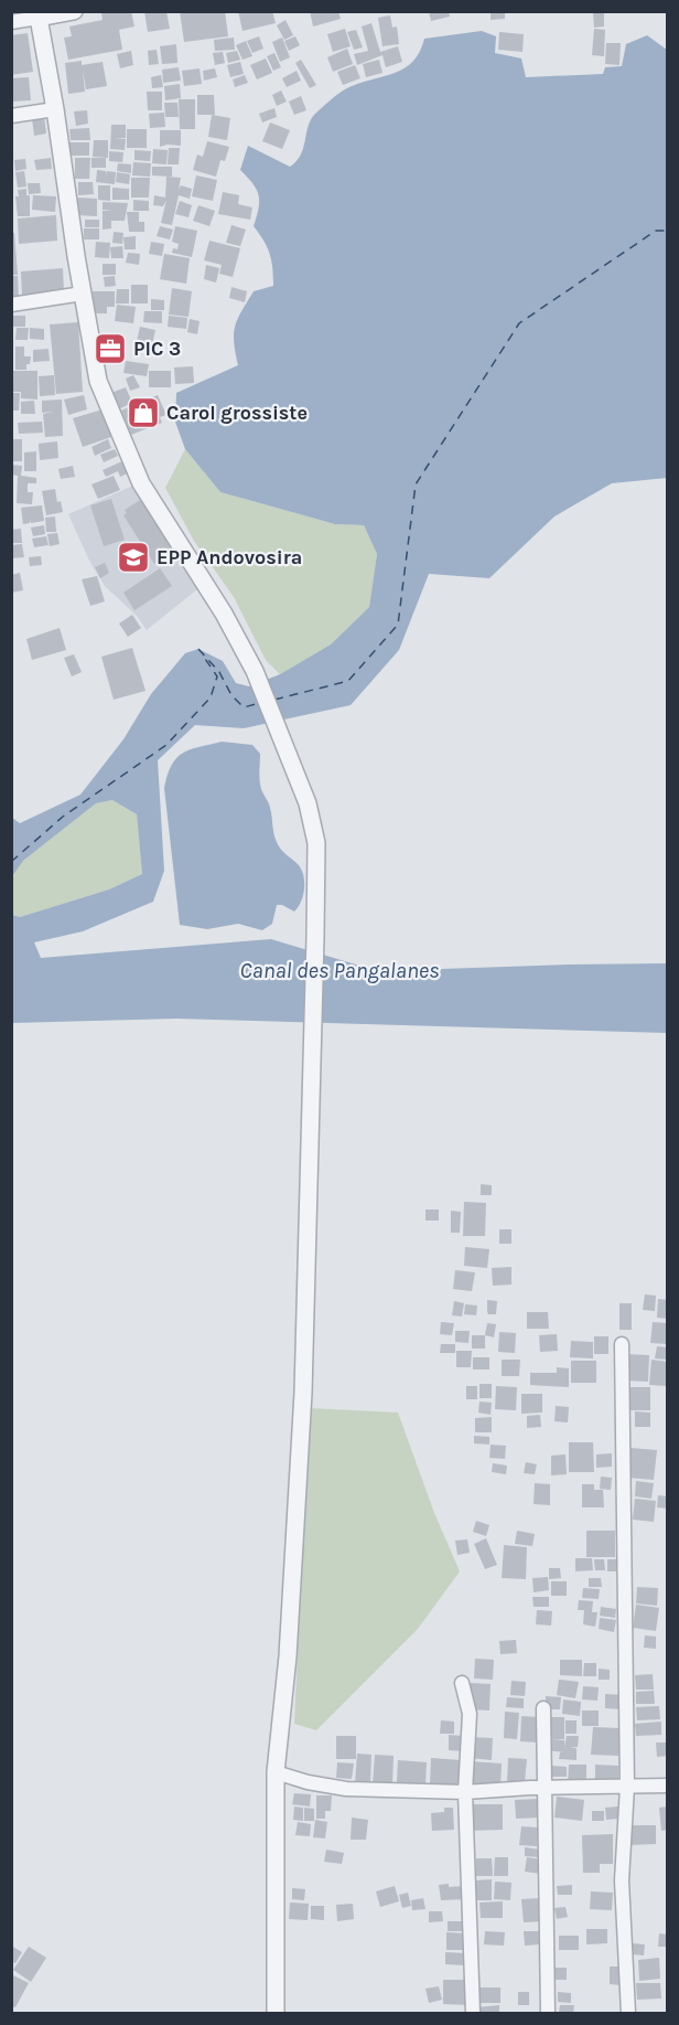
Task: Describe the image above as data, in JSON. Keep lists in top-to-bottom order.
{
  "water": ["Canal des Pangalanes"],
  "places": {
    "office": ["PIC 3"],
    "shop": ["Carol grossiste"],
    "school or university": ["EPP Andovosira"]
  }
}
